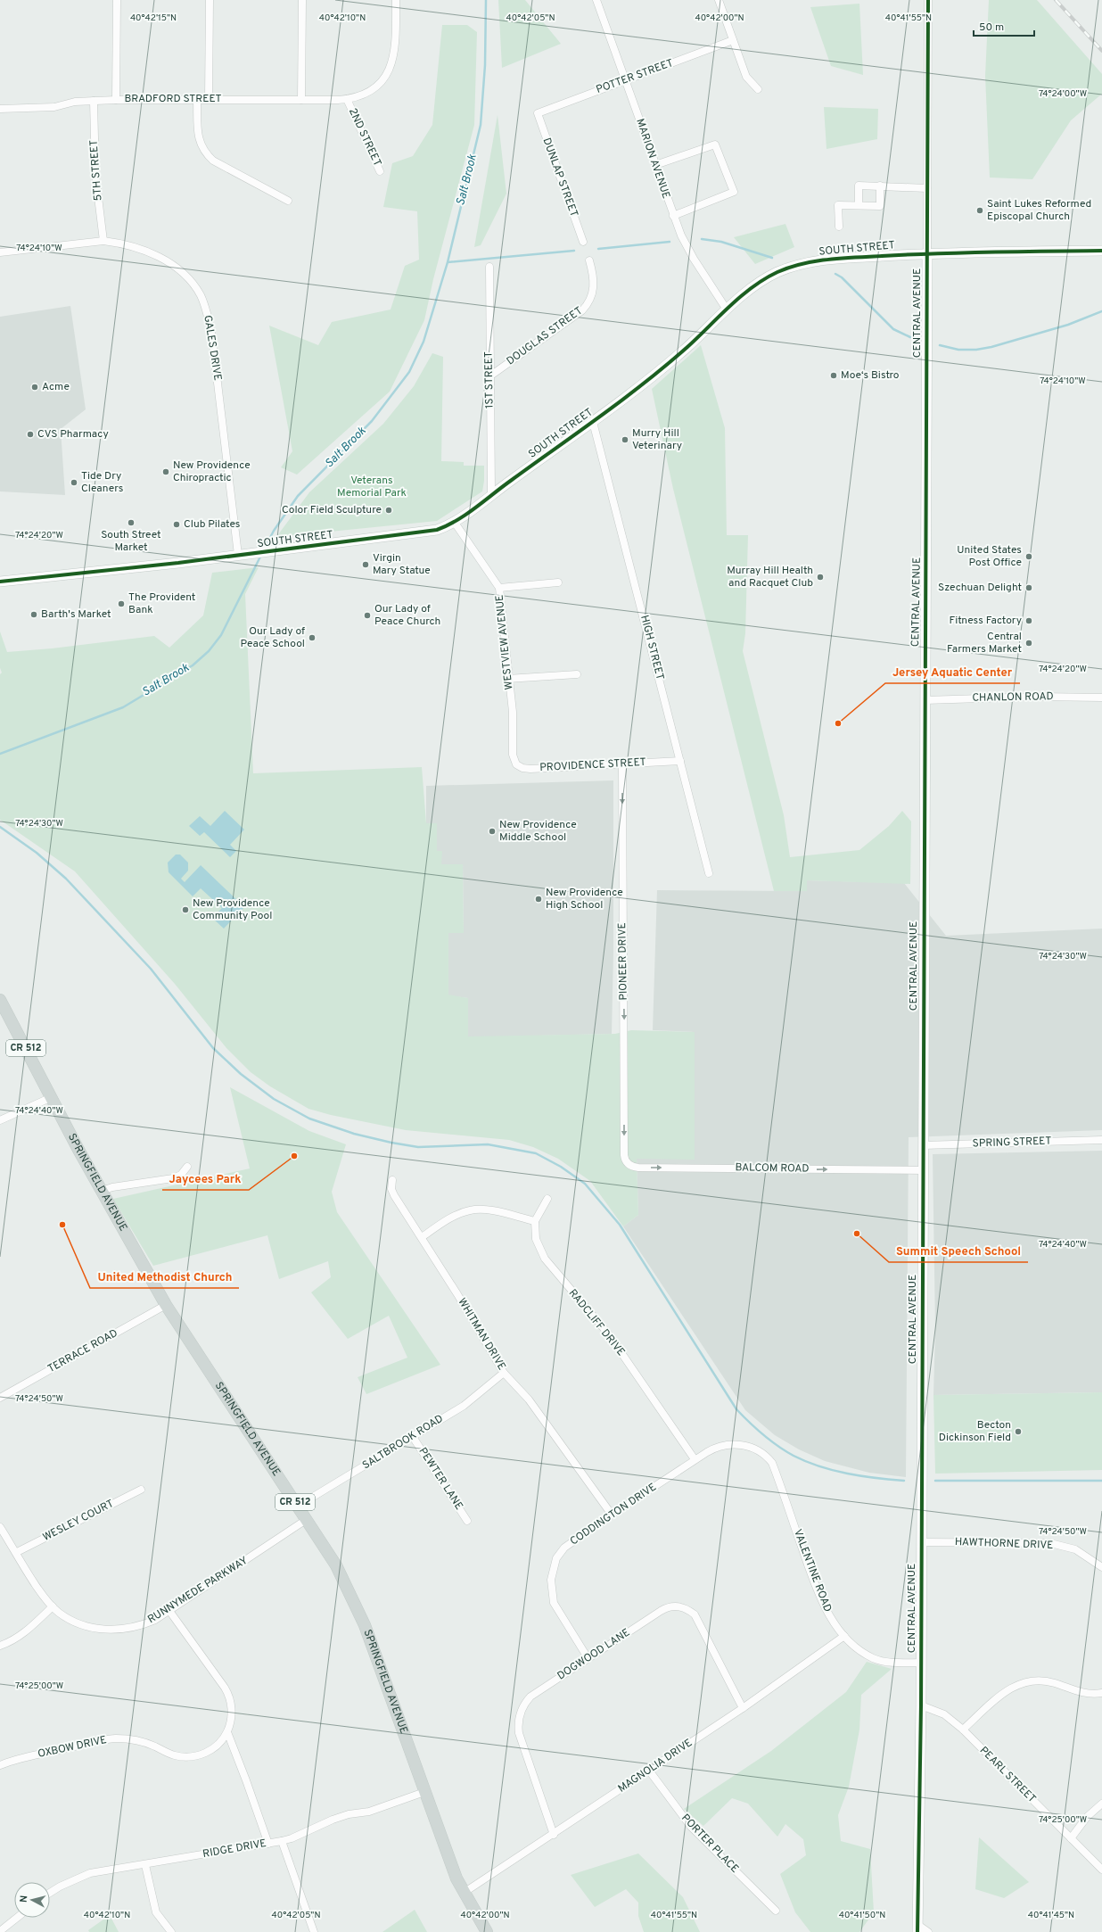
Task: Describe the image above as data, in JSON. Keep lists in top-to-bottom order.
{
  "streets": {
    "main road": ["CR 512", "SPRINGFIELD AVENUE"],
    "street": [
      "POTTER STREET",
      "BRADFORD STREET",
      "2ND STREET",
      "MARION AVENUE",
      "5TH STREET",
      "DUNLAP STREET",
      "SOUTH STREET",
      "CENTRAL AVENUE",
      "DOUGLAS STREET",
      "GALES DRIVE",
      "1ST STREET",
      "WESTVIEW AVENUE",
      "HIGH STREET",
      "CHANLON ROAD",
      "PROVIDENCE STREET",
      "PIONEER DRIVE",
      "SPRING STREET",
      "BALCOM ROAD",
      "RADCLIFF DRIVE",
      "WHITMAN DRIVE",
      "TERRACE ROAD",
      "SALTBROOK ROAD",
      "PEWTER LANE",
      "CODDINGTON DRIVE",
      "WESLEY COURT",
      "HAWTHORNE DRIVE",
      "VALENTINE ROAD",
      "RUNNYMEDE PARKWAY",
      "DOGWOOD LANE",
      "OXBOW DRIVE",
      "MAGNOLIA DRIVE",
      "PEARL STREET",
      "PORTER PLACE",
      "RIDGE DRIVE"
    ]
  },
  "crossings": [
    ["POTTER STREET", "MARION AVENUE"],
    ["POTTER STREET", "DUNLAP STREET"],
    ["BRADFORD STREET", "2ND STREET"],
    ["BRADFORD STREET", "5TH STREET"],
    ["MARION AVENUE", "SOUTH STREET"],
    ["5TH STREET", "GALES DRIVE"],
    ["SOUTH STREET", "CENTRAL AVENUE"],
    ["SOUTH STREET", "GALES DRIVE"],
    ["SOUTH STREET", "1ST STREET"],
    ["SOUTH STREET", "WESTVIEW AVENUE"],
    ["SOUTH STREET", "HIGH STREET"],
    ["CENTRAL AVENUE", "CHANLON ROAD"],
    ["CENTRAL AVENUE", "SPRING STREET"],
    ["CENTRAL AVENUE", "BALCOM ROAD"],
    ["CENTRAL AVENUE", "HAWTHORNE DRIVE"],
    ["CENTRAL AVENUE", "VALENTINE ROAD"],
    ["CENTRAL AVENUE", "PEARL STREET"],
    ["DOUGLAS STREET", "1ST STREET"],
    ["WESTVIEW AVENUE", "PROVIDENCE STREET"],
    ["HIGH STREET", "PROVIDENCE STREET"],
    ["PROVIDENCE STREET", "PIONEER DRIVE"],
    ["PIONEER DRIVE", "BALCOM ROAD"],
    ["SPRINGFIELD AVENUE", "TERRACE ROAD"],
    ["SPRINGFIELD AVENUE", "SALTBROOK ROAD"],
    ["SPRINGFIELD AVENUE", "RUNNYMEDE PARKWAY"],
    ["SPRINGFIELD AVENUE", "MAGNOLIA DRIVE"],
    ["SPRINGFIELD AVENUE", "RIDGE DRIVE"],
    ["RADCLIFF DRIVE", "CODDINGTON DRIVE"],
    ["WHITMAN DRIVE", "SALTBROOK ROAD"],
    ["WHITMAN DRIVE", "CODDINGTON DRIVE"],
    ["SALTBROOK ROAD", "PEWTER LANE"],
    ["CODDINGTON DRIVE", "VALENTINE ROAD"],
    ["CODDINGTON DRIVE", "DOGWOOD LANE"],
    ["WESLEY COURT", "RUNNYMEDE PARKWAY"],
    ["VALENTINE ROAD", "MAGNOLIA DRIVE"],
    ["RUNNYMEDE PARKWAY", "OXBOW DRIVE"],
    ["DOGWOOD LANE", "MAGNOLIA DRIVE"],
    ["MAGNOLIA DRIVE", "PORTER PLACE"]
  ],
  "one_way": ["PIONEER DRIVE", "BALCOM ROAD"],
  "water": ["Salt Brook"],
  "parks": ["Veterans Memorial Park"],
  "places": [
    "Saint Lukes Reformed Episcopal Church",
    "Moe‘s Bistro",
    "Acme",
    "CVS Pharmacy",
    "Murry Hill Veterinary",
    "New Providence Chiropractic",
    "Tide Dry Cleaners",
    "Color Field Sculpture",
    "South Street Market",
    "Club Pilates",
    "United States Post Office",
    "Virgin Mary Statue",
    "Murray Hill Health and Racquet Club",
    "Szechuan Delight",
    "The Provident Bank",
    "Barth's Market",
    "Our Lady of Peace Church",
    "Fitness Factory",
    "Our Lady of Peace School",
    "Central Farmers Market",
    "Jersey Aquatic Center",
    "New Providence Middle School",
    "New Providence High School",
    "New Providence Community Pool",
    "Jaycees Park",
    "United Methodist Church",
    "Summit Speech School",
    "Becton Dickinson Field"
  ],
  "scale_bar": "50 m",
  "north": "left",
  "coordinates": [
    "40°42'15\"N",
    "40°42'10\"N",
    "40°42'05\"N",
    "40°42'00\"N",
    "40°41'55\"N",
    "74°24'00\"W",
    "74°24'10\"W",
    "74°24'20\"W",
    "74°24'30\"W",
    "74°24'40\"W",
    "74°24'50\"W",
    "74°25'00\"W",
    "40°41'50\"N",
    "40°41'45\"N"
  ]
}
